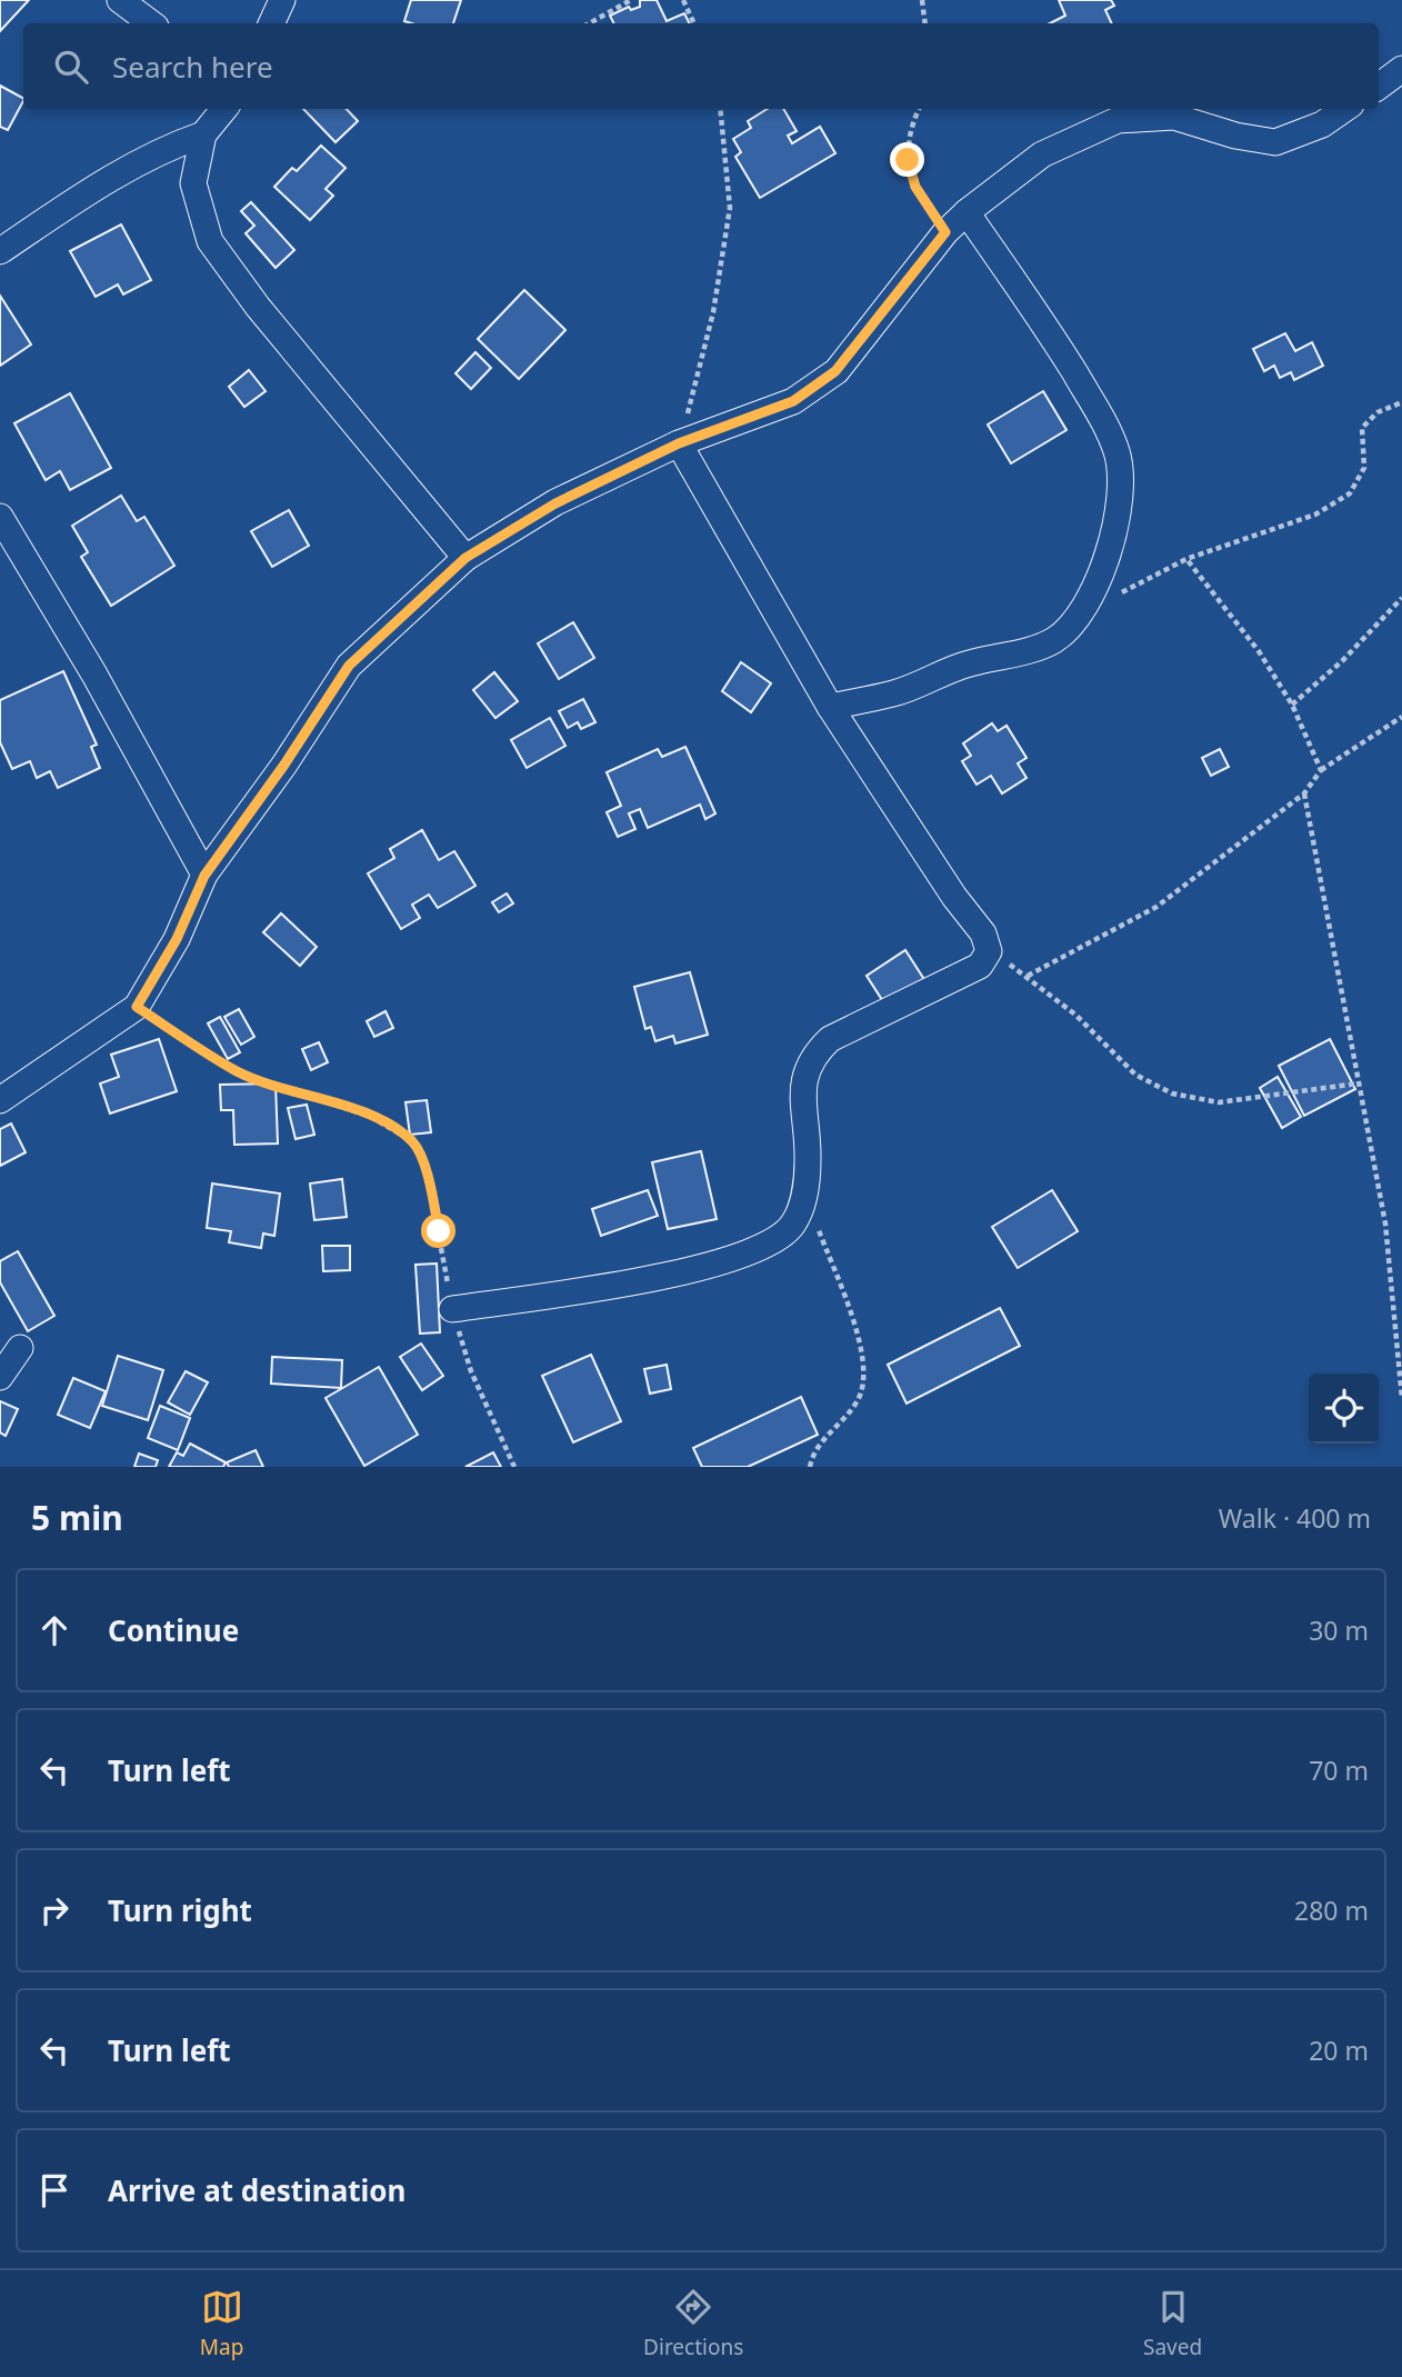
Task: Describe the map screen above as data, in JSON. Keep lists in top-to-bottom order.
{
  "page": {
    "search": "Search here",
    "heading": ["5 min", "Walk · 400 m"],
    "list": [
      ["Continue", "30 m"],
      ["Turn left", "70 m"],
      ["Turn right", "280 m"],
      ["Turn left", "20 m"],
      "Arrive at destination"
    ],
    "nav": ["Map", "Directions", "Saved"]
  }
}
